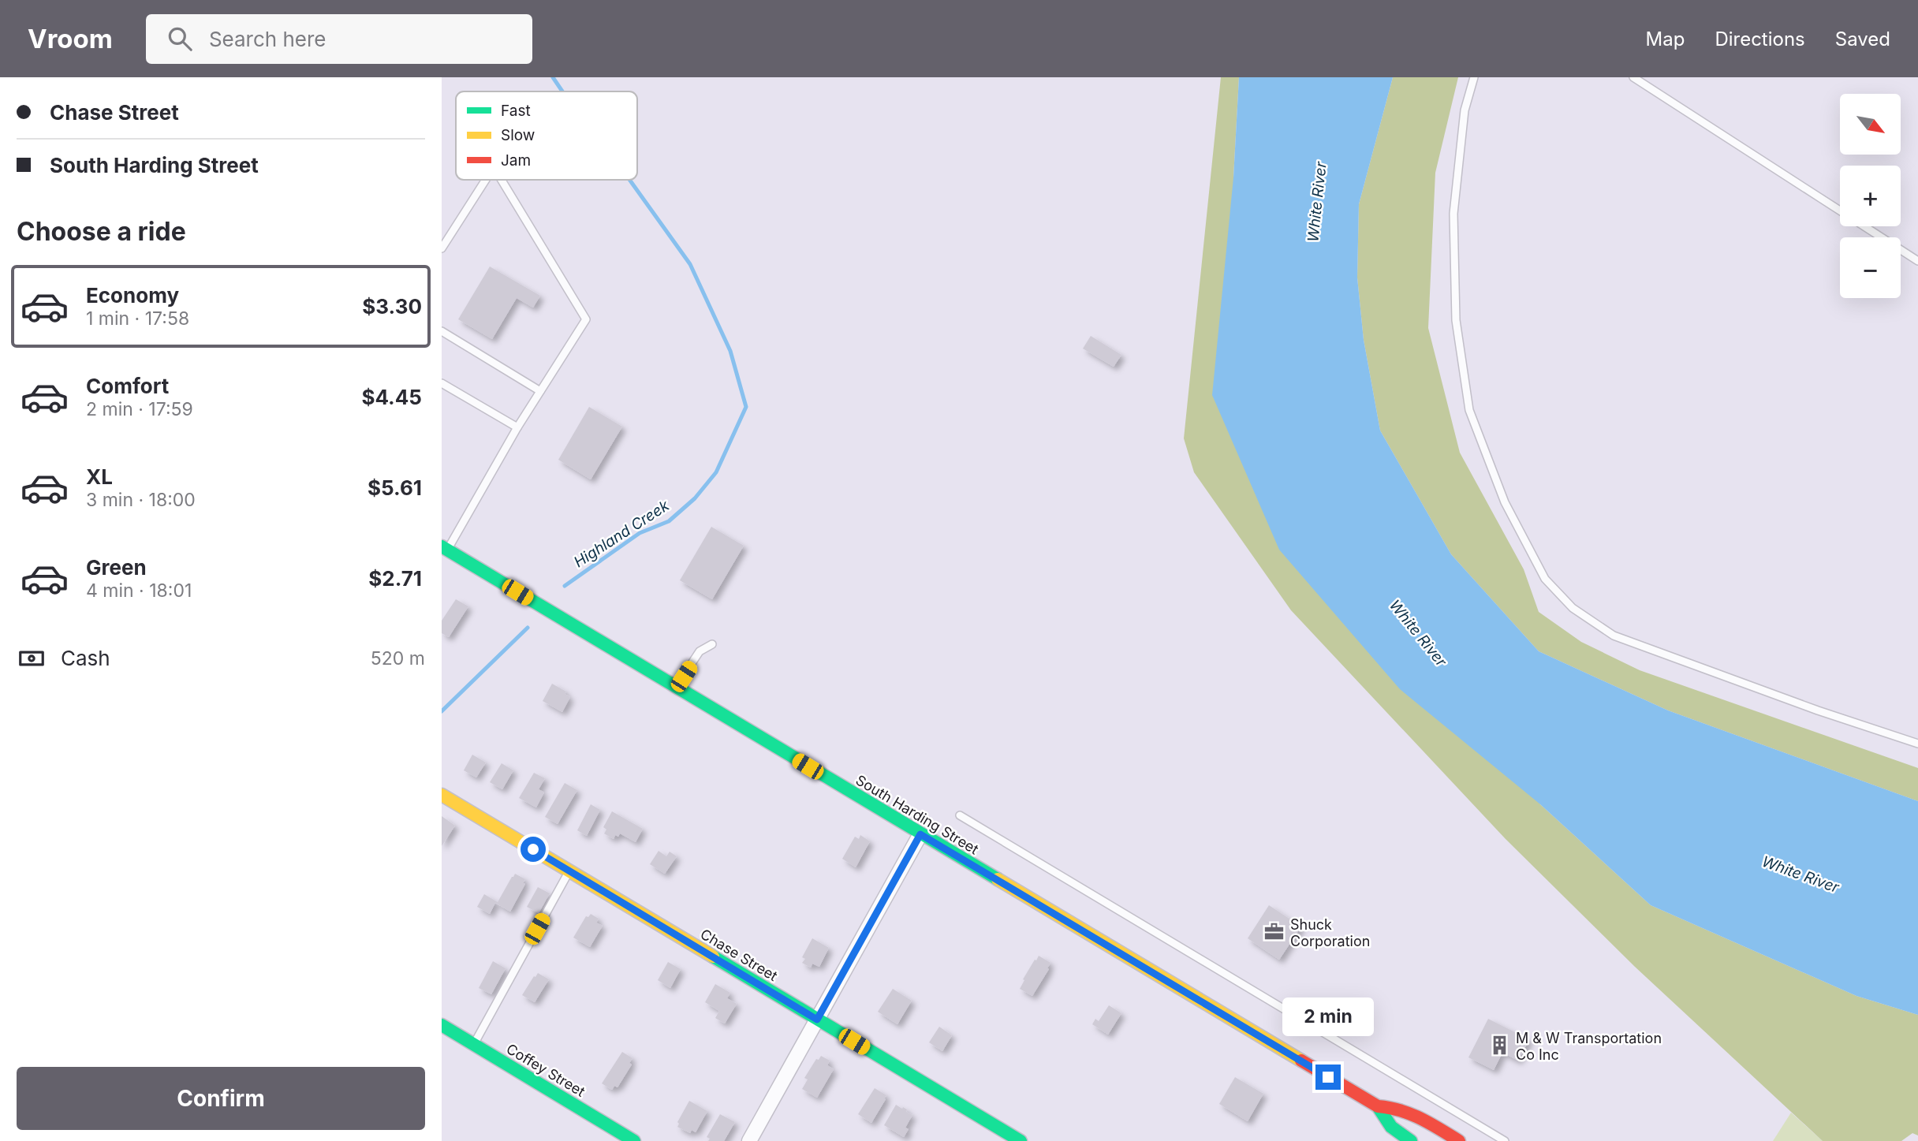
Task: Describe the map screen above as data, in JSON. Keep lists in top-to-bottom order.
{
  "streets": {
    "main road": ["South Harding Street", "Chase Street", "Coffey Street"]
  },
  "water": ["White River", "Highland Creek"],
  "places": {
    "office": ["Shuck Corporation"],
    "building": ["M & W Transportation Co Inc"]
  },
  "legend": ["Fast", "Slow", "Jam"],
  "north": "bottom right",
  "page": {
    "header": "Vroom",
    "search": "Search here",
    "nav": ["Map", "Directions", "Saved"],
    "banner": ["Chase Street", "South Harding Street"],
    "map_buttons": ["+", "−"],
    "heading": "Choose a ride",
    "list": [
      {
        "name": "Economy",
        "note": "1 min · 17:58",
        "value": "$3.30"
      },
      {
        "name": "Comfort",
        "note": "2 min · 17:59",
        "value": "$4.45"
      },
      {
        "name": "XL",
        "note": "3 min · 18:00",
        "value": "$5.61"
      },
      {
        "name": "Green",
        "note": "4 min · 18:01",
        "value": "$2.71"
      }
    ],
    "pay": ["Cash", "520 m"],
    "bubble": "2 min",
    "buttons": "Confirm"
  }
}
